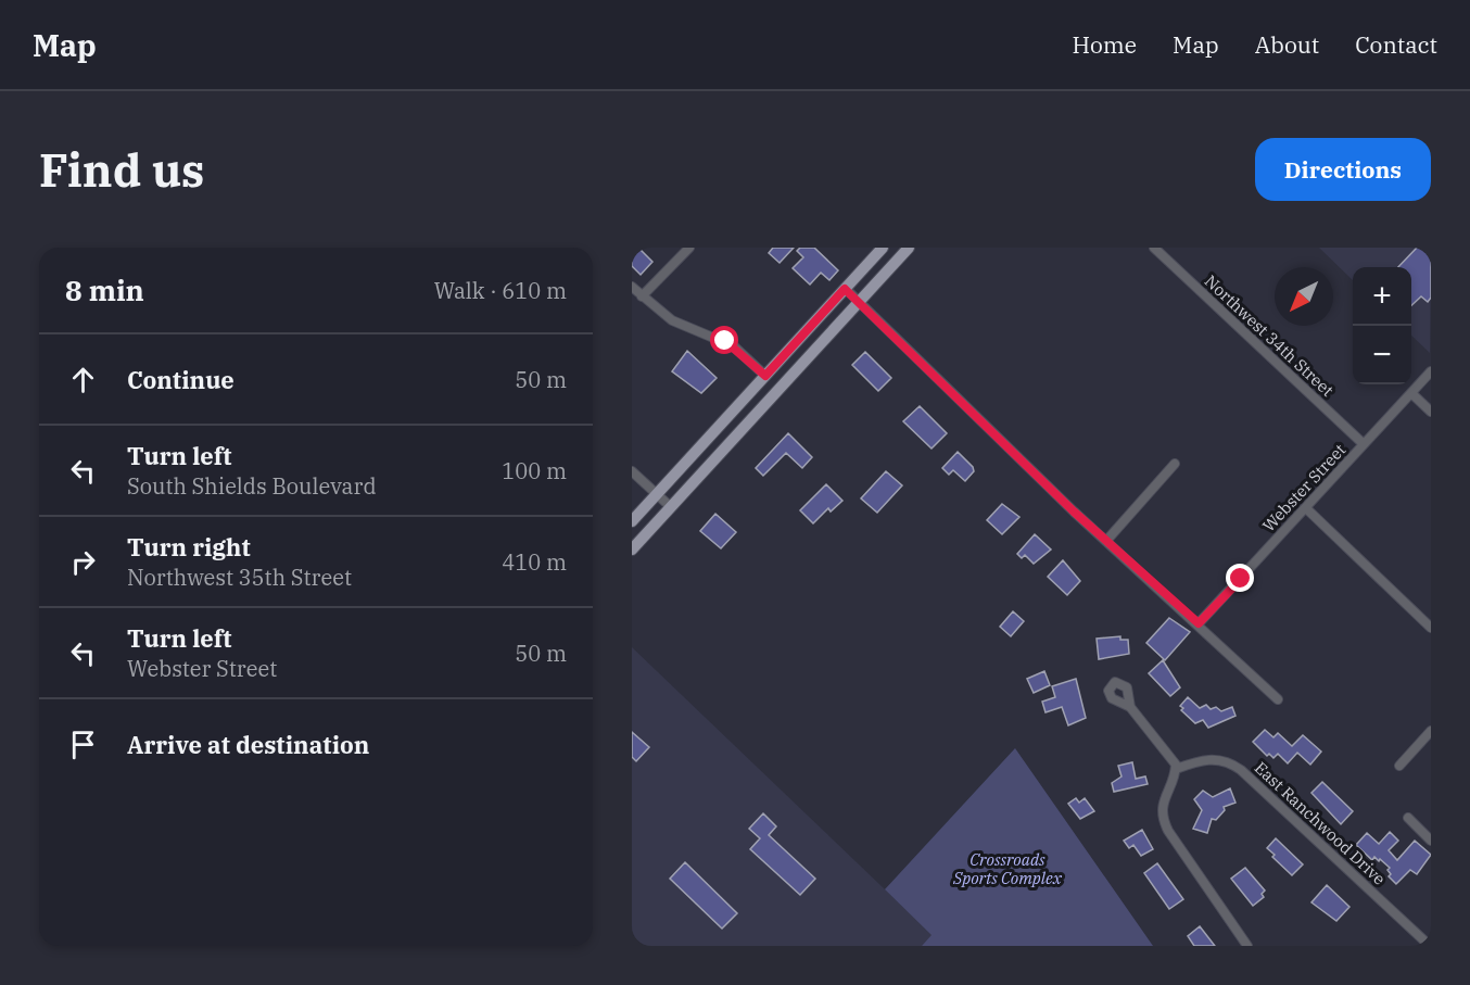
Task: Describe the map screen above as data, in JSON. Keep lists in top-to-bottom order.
{
  "streets": {
    "street": ["Northwest 34th Street", "Webster Street", "East Ranchwood Drive"]
  },
  "crossings": [
    ["Northwest 34th Street", "Webster Street"]
  ],
  "parks": ["Crossroads Sports Complex"],
  "north": "bottom left",
  "page": {
    "header": "Map",
    "nav": [
      "Home",
      "Map",
      "About",
      "Contact"
    ],
    "buttons": "Directions",
    "title": "Find us",
    "heading": ["8 min", "Walk · 610 m"],
    "map_buttons": ["+", "−"],
    "list": [
      ["Continue", "50 m"],
      ["Turn left", "South Shields Boulevard", "100 m"],
      ["Turn right", "Northwest 35th Street", "410 m"],
      ["Turn left", "Webster Street", "50 m"],
      "Arrive at destination"
    ]
  }
}
